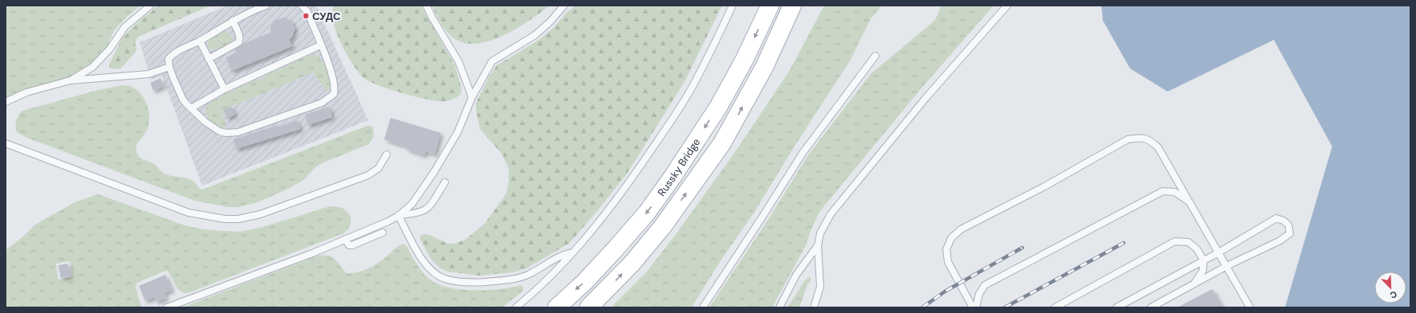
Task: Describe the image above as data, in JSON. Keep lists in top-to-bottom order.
{
  "streets": {
    "main road": ["Russky Bridge"]
  },
  "places": ["СУДС"],
  "north": "bottom right"
}
